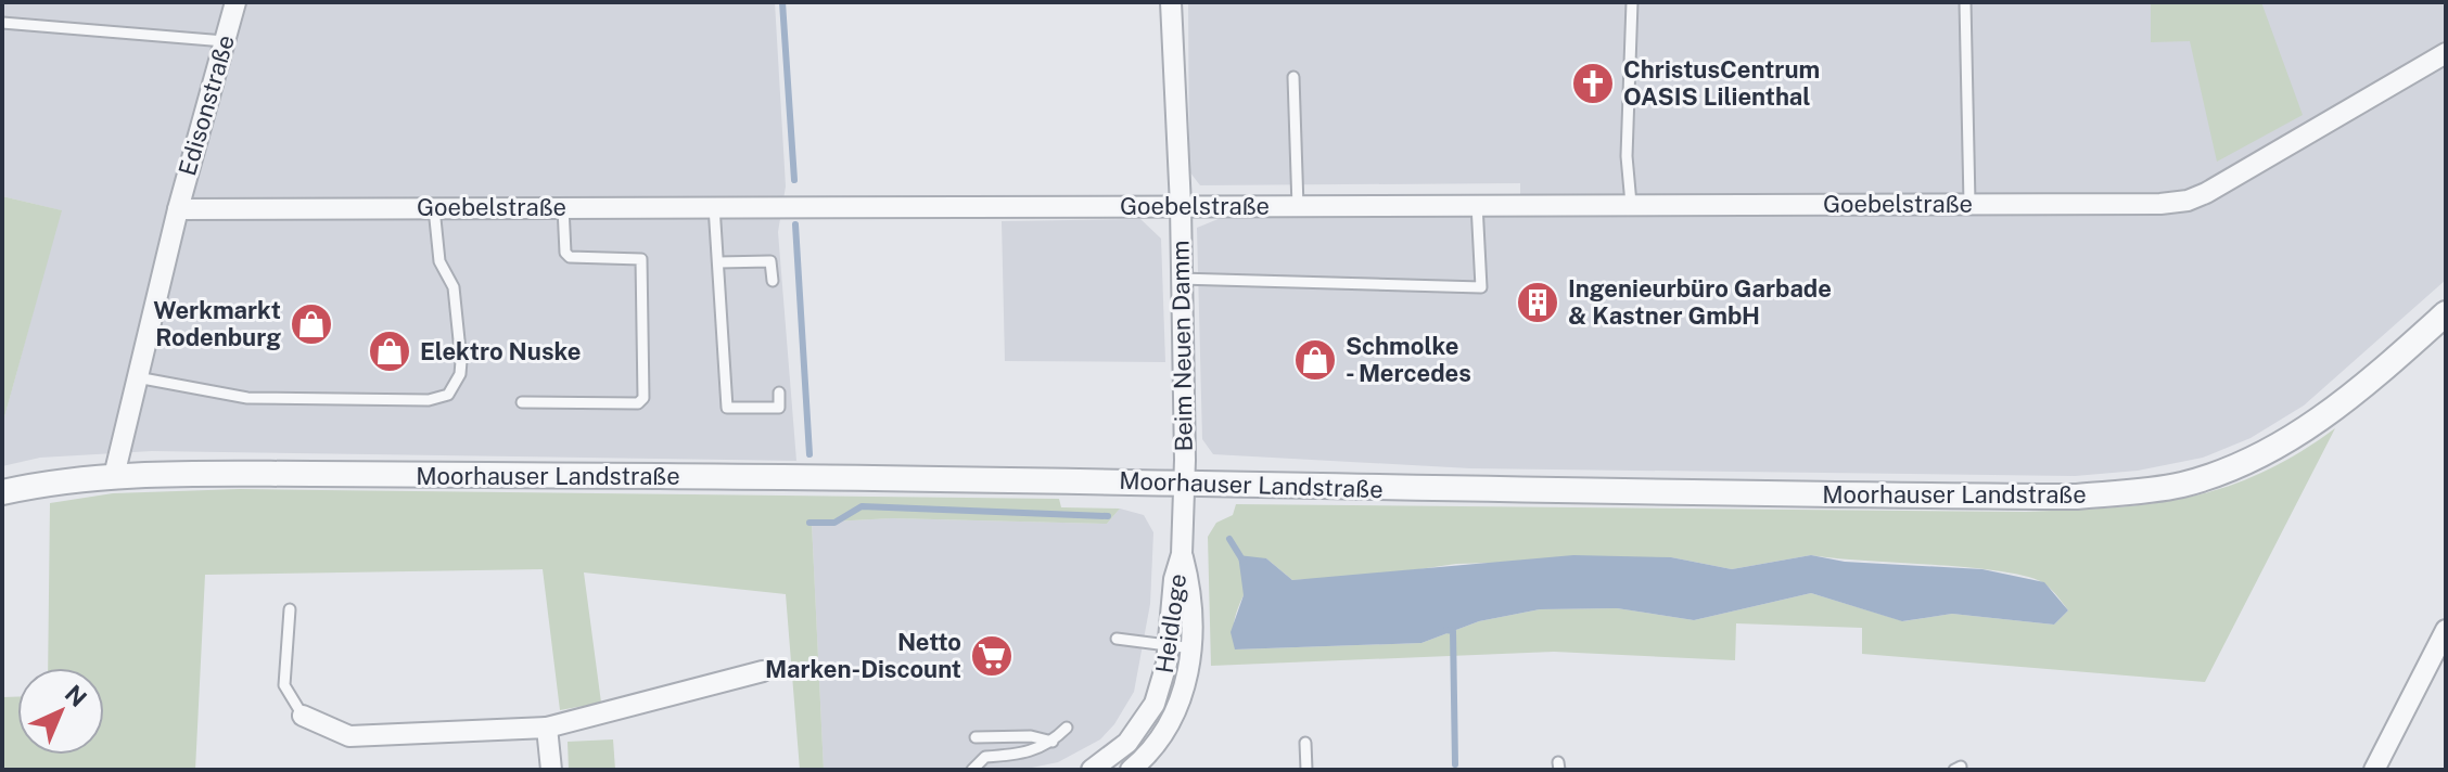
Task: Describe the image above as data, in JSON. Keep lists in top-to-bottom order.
{
  "streets": {
    "street": [
      "Edisonstraße",
      "Goebelstraße",
      "Beim Neuen Damm",
      "Moorhauser Landstraße",
      "Heidloge"
    ]
  },
  "crossings": [
    ["Edisonstraße", "Goebelstraße"],
    ["Goebelstraße", "Beim Neuen Damm"],
    ["Beim Neuen Damm", "Moorhauser Landstraße"],
    ["Beim Neuen Damm", "Heidloge"],
    ["Moorhauser Landstraße", "Heidloge"]
  ],
  "places": {
    "church": ["ChristusCentrum OASIS Lilienthal"],
    "building": ["Ingenieurbüro Garbade & Kastner GmbH"],
    "shop": ["Werkmarkt Rodenburg", "Elektro Nuske", "Schmolke - Mercedes"],
    "supermarket": ["Netto Marken-Discount"]
  },
  "north": "top right"
}
